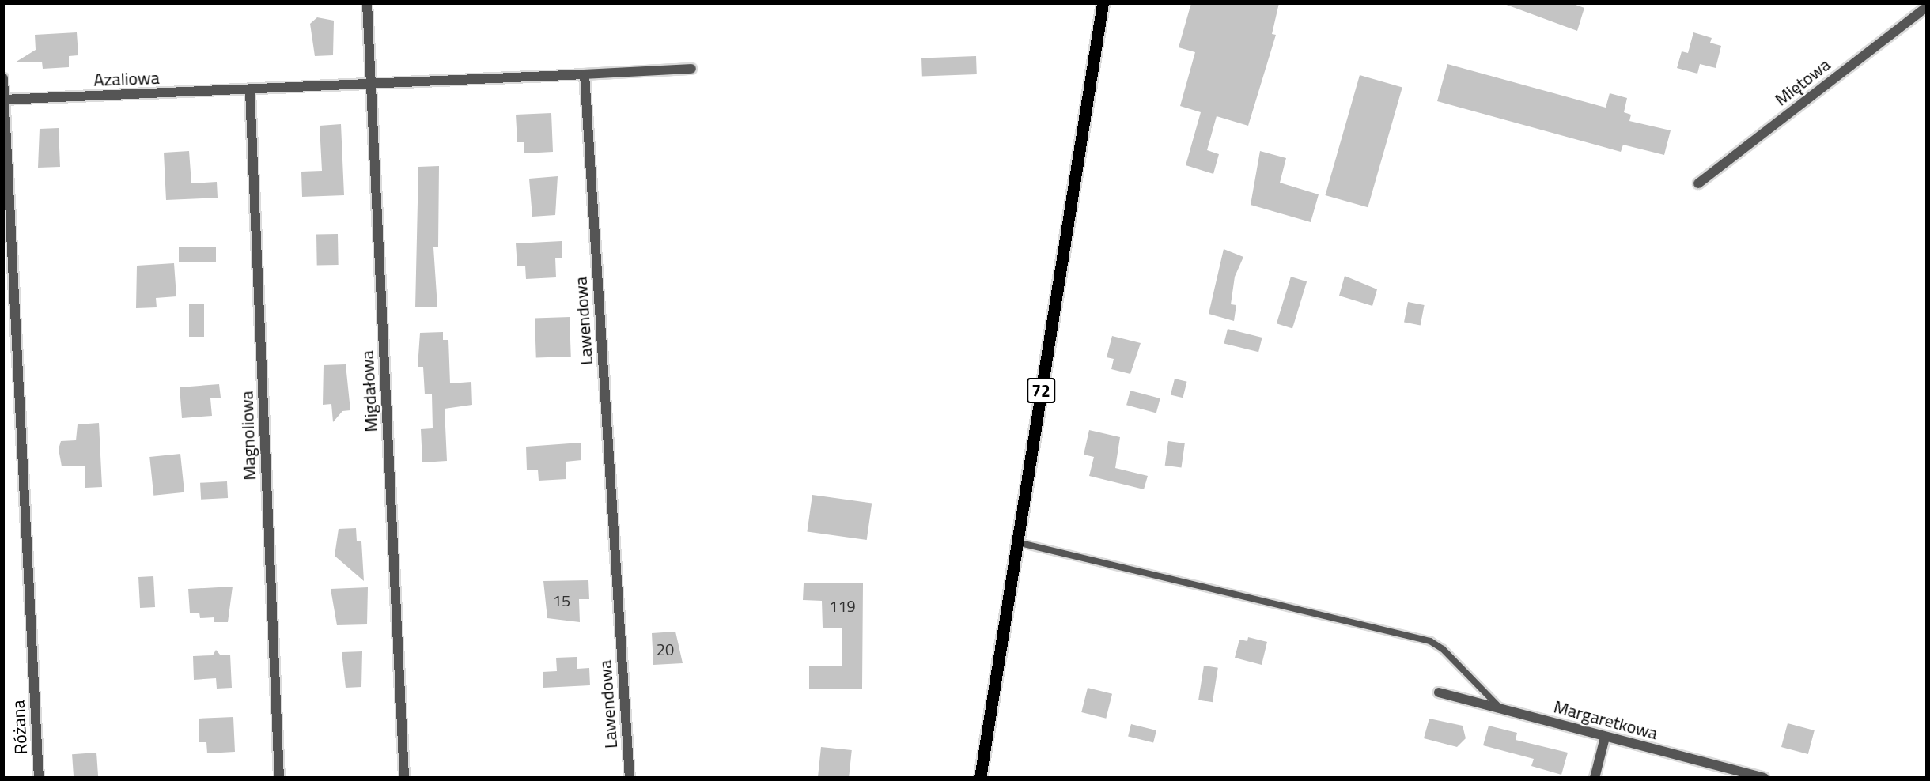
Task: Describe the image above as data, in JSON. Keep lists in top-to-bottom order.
{
  "streets": {
    "main road": ["72"],
    "street": [
      "Azaliowa",
      "Miętowa",
      "Lawendowa",
      "Migdałowa",
      "Magnoliowa",
      "Margaretkowa",
      "Różana"
    ]
  },
  "crossings": [
    ["Azaliowa", "Migdałowa"],
    ["Azaliowa", "Magnoliowa"],
    ["Azaliowa", "Różana"]
  ],
  "house_numbers": ["15", "119", "20"]
}
